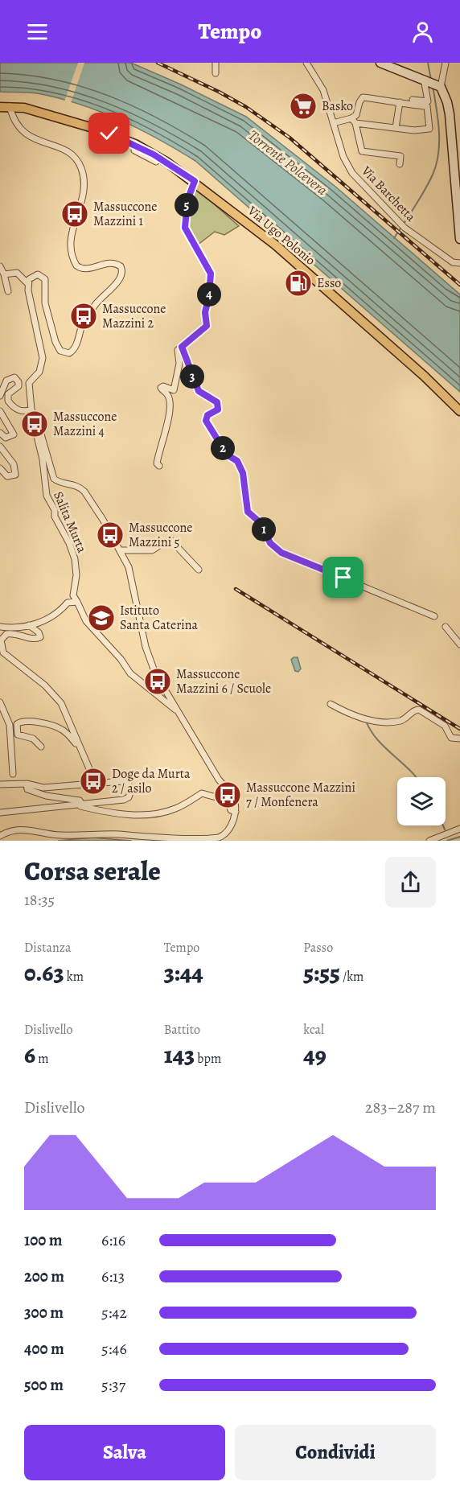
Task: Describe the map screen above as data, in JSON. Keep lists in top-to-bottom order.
{
  "streets": {
    "main road": ["Via Ugo Polonio"],
    "street": ["Via Barchetta", "Salita Murta"]
  },
  "water": ["Torrente Polcevera"],
  "places": {
    "supermarket": ["Basko"],
    "bus stop": [
      "Massuccone Mazzini 1",
      "Massuccone Mazzini 2",
      "Massuccone Mazzini 4",
      "Massuccone Mazzini 5",
      "Massuccone Mazzini 6 / Scuole",
      "Doge da Murta 2 / asilo",
      "Massuccone Mazzini 7 / Monfenera"
    ],
    "fuel station": ["Esso"],
    "school or university": ["Istituto Santa Caterina"]
  },
  "page": {
    "header": "Tempo",
    "pins": [
      "5",
      "4",
      "3",
      "2",
      "1"
    ],
    "heading": ["Corsa serale", "18:35"],
    "stats": [
      ["Distanza", "0.63 km"],
      ["Tempo", "3:44"],
      ["Passo", "5:55 /km"],
      ["Dislivello", "6 m"],
      ["Battito", "143 bpm"],
      ["kcal", "49"]
    ],
    "chart": ["Dislivello", "283–287 m"],
    "list": [
      {
        "name": "100 m",
        "note": "6:16"
      },
      {
        "name": "200 m",
        "note": "6:13"
      },
      {
        "name": "300 m",
        "note": "5:42"
      },
      {
        "name": "400 m",
        "note": "5:46"
      },
      {
        "name": "500 m",
        "note": "5:37"
      }
    ],
    "buttons": ["Salva", "Condividi"]
  }
}
